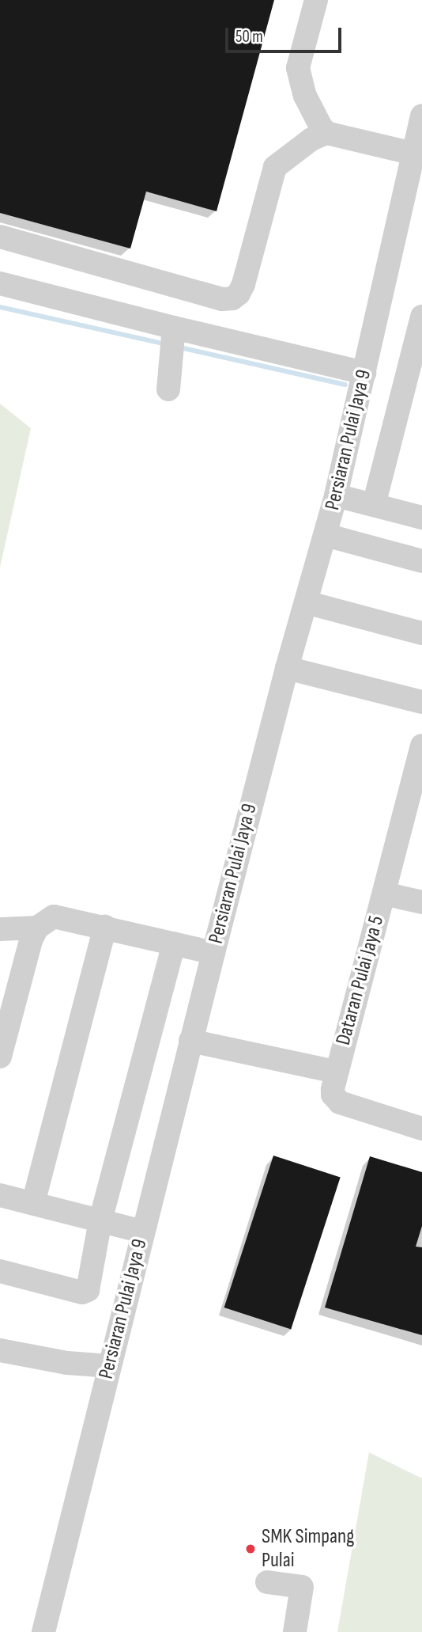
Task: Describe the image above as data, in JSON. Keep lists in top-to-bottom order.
{
  "streets": {
    "street": ["Persiaran Pulai Jaya 9", "Dataran Pulai Jaya 5"]
  },
  "crossings": [
    ["Persiaran Pulai Jaya 9", "Dataran Pulai Jaya 5"]
  ],
  "places": ["SMK Simpang Pulai"],
  "scale_bar": "50 m"
}
